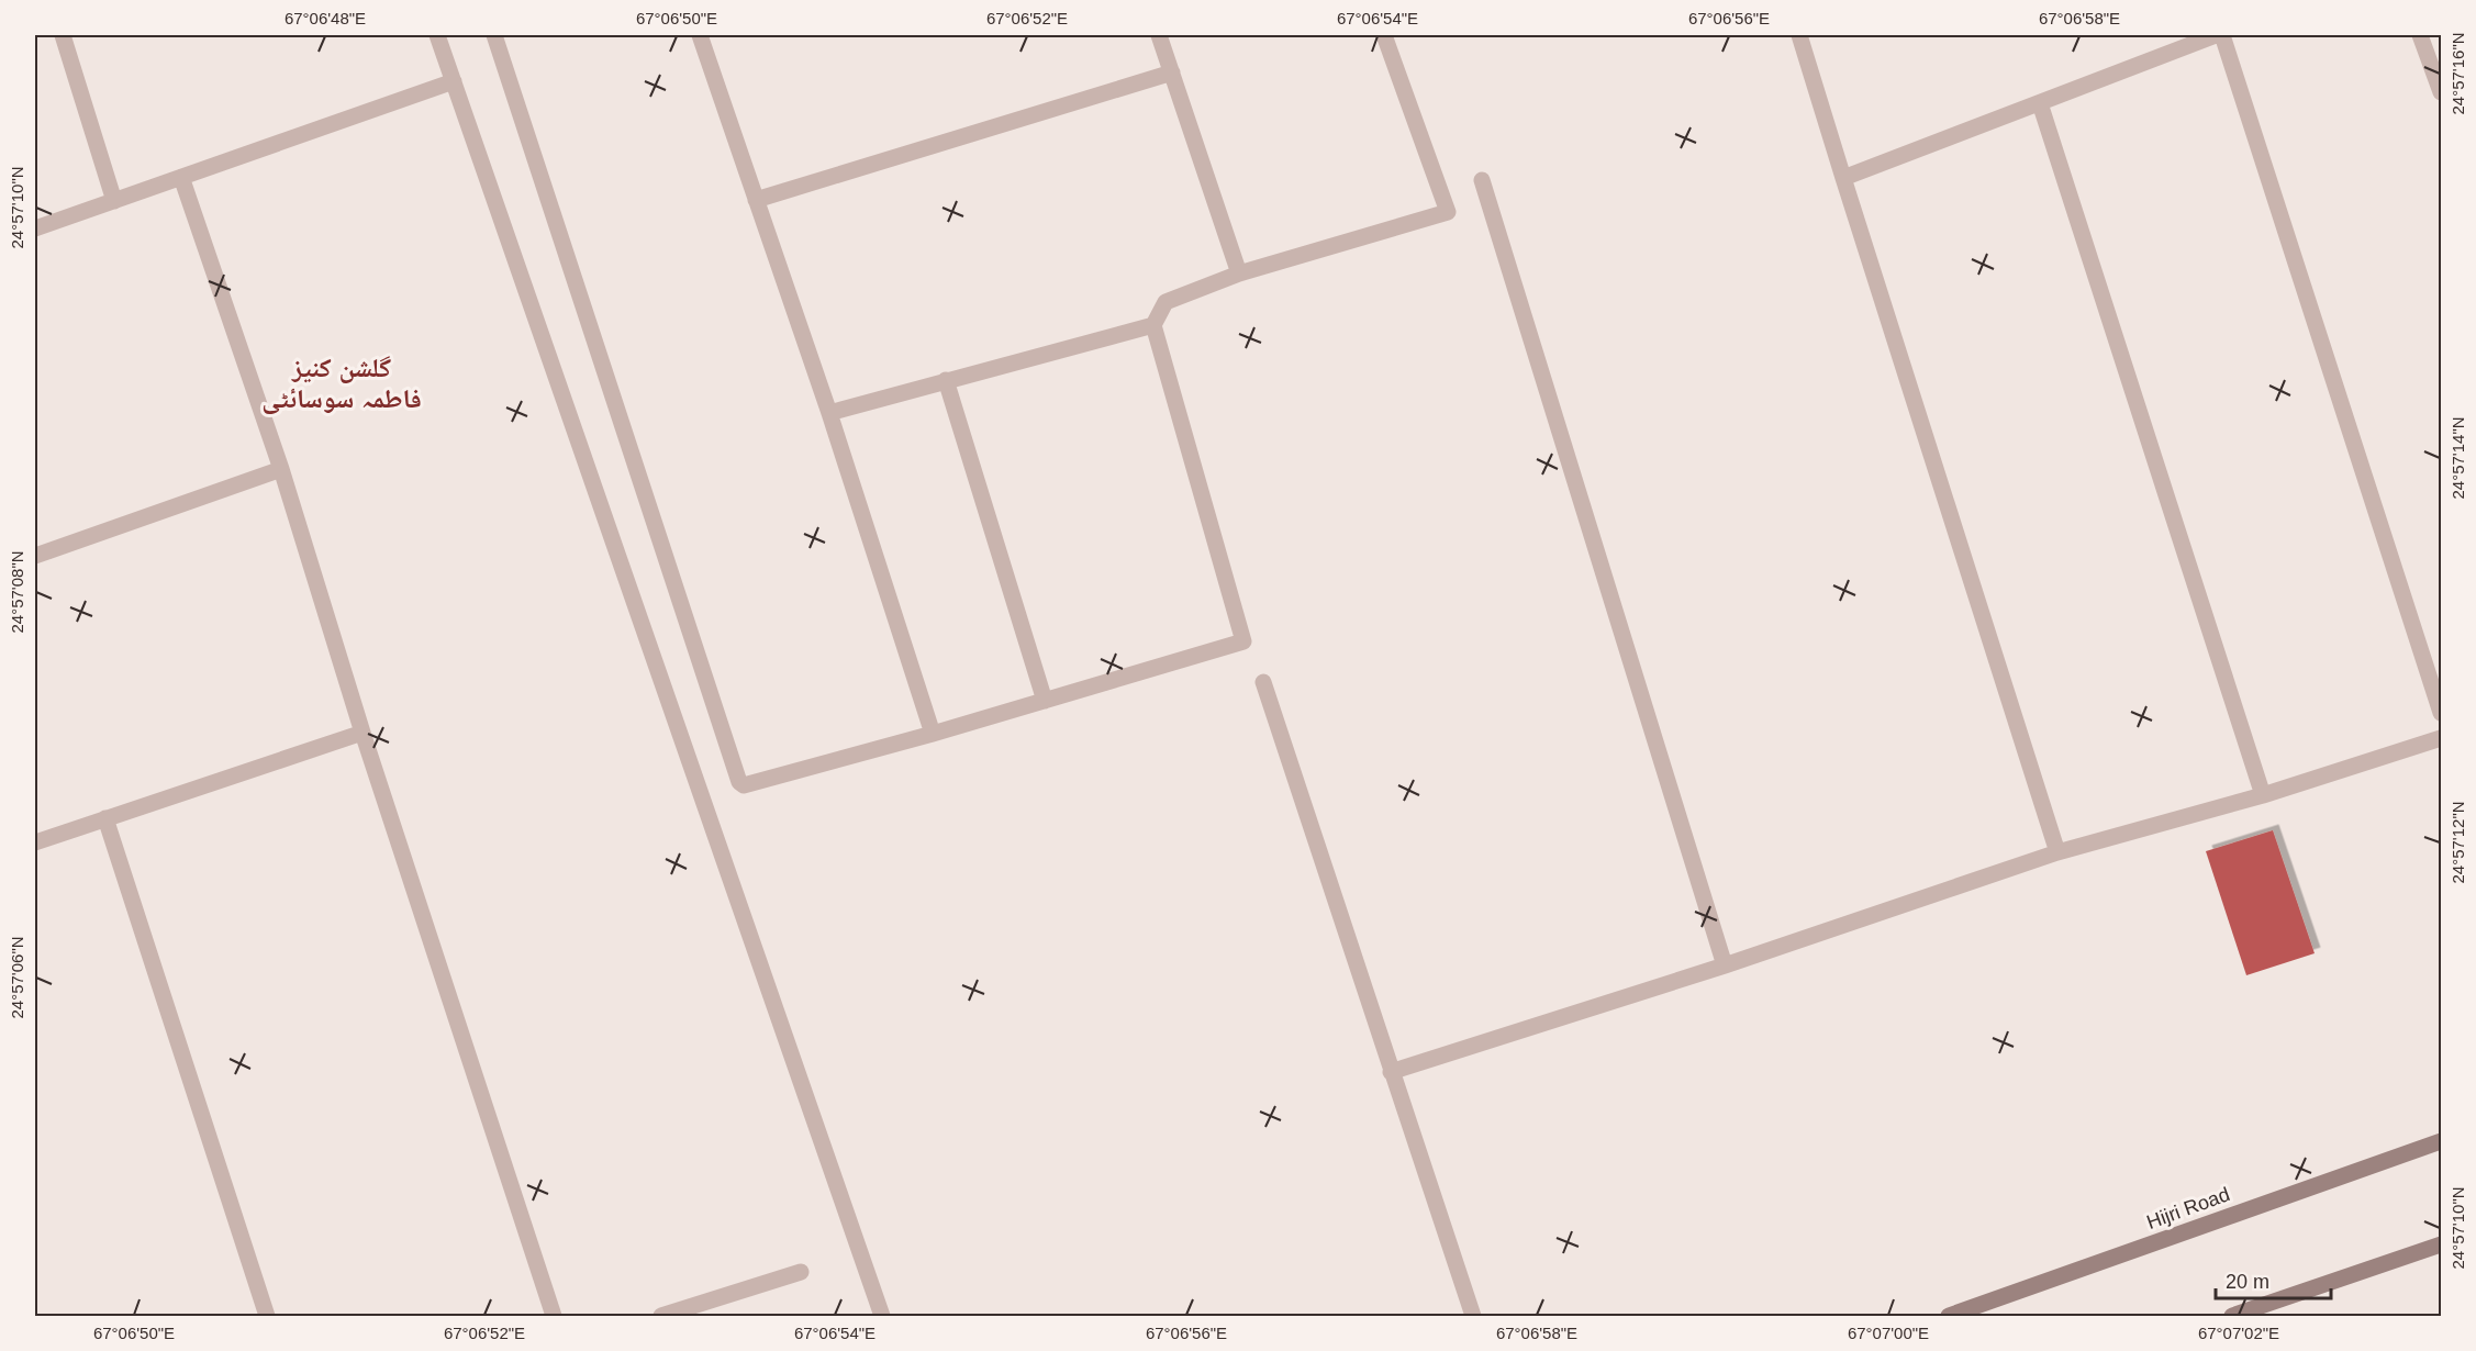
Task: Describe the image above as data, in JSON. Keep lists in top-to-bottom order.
{
  "streets": {
    "main road": ["Hijri Road"]
  },
  "districts": ["گلشن کنیز فاطمہ سوسائٹی"],
  "scale_bar": "20 m",
  "coordinates": [
    "67°06'48\"E",
    "67°06'50\"E",
    "67°06'52\"E",
    "67°06'54\"E",
    "67°06'56\"E",
    "67°06'58\"E",
    "24°57'16\"N",
    "24°57'10\"N",
    "24°57'14\"N",
    "24°57'08\"N",
    "24°57'12\"N",
    "24°57'06\"N",
    "67°07'00\"E",
    "67°07'02\"E"
  ]
}
